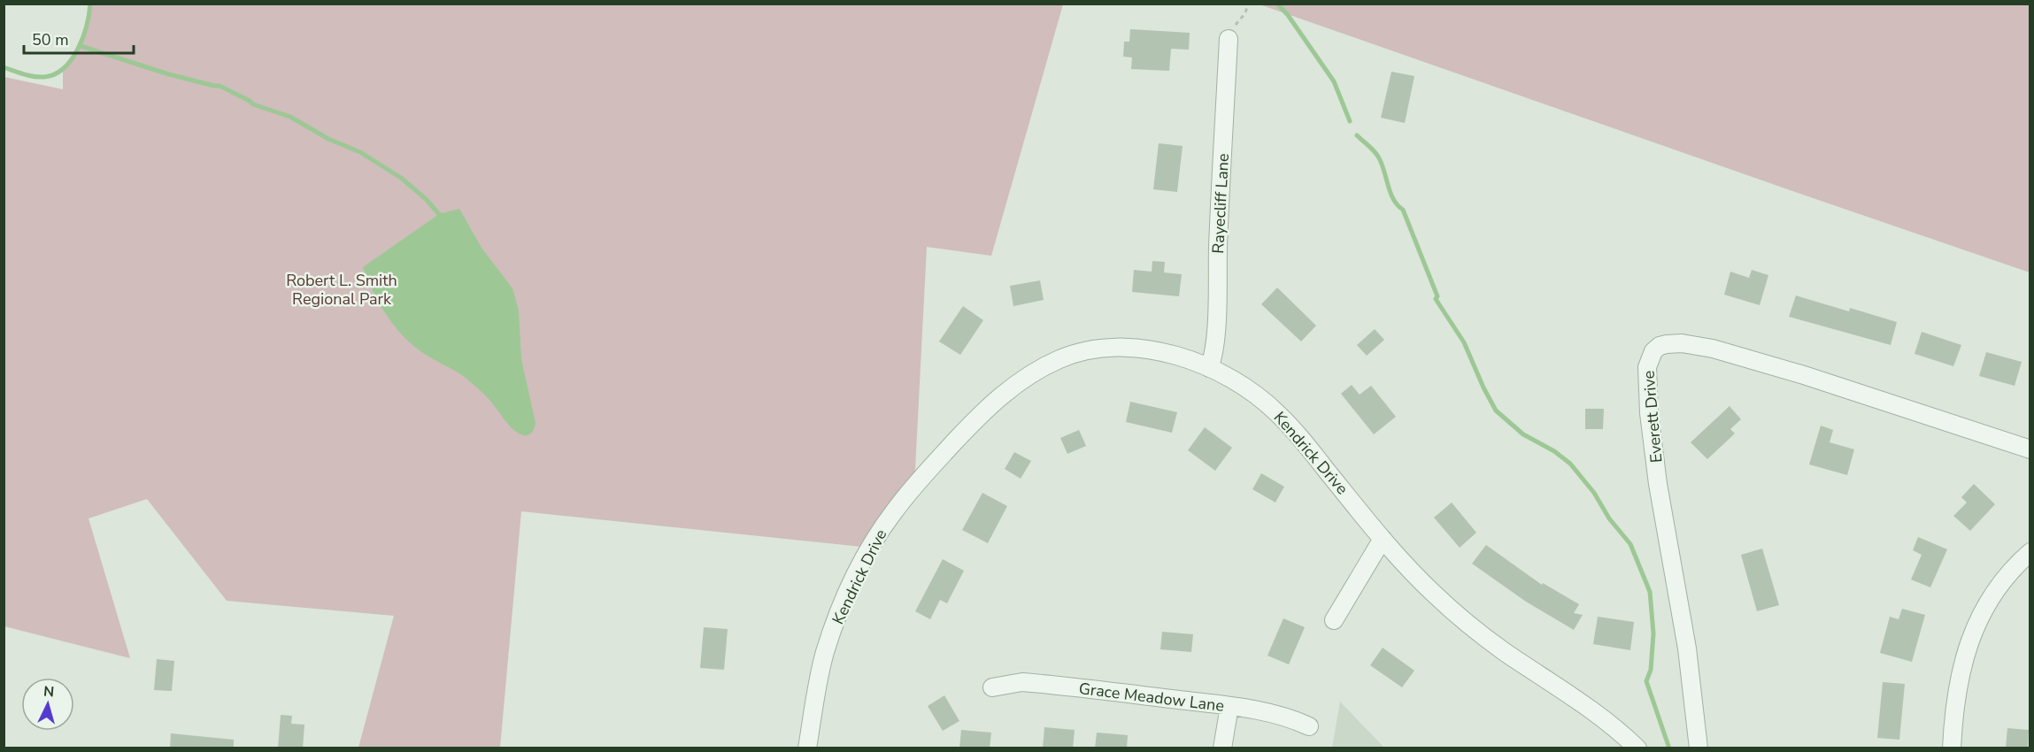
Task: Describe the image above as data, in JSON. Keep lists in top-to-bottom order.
{
  "streets": {
    "street": [
      "Rayecliff Lane",
      "Everett Drive",
      "Kendrick Drive",
      "Grace Meadow Lane"
    ]
  },
  "crossings": [
    ["Rayecliff Lane", "Kendrick Drive"]
  ],
  "parks": ["Robert L. Smith Regional Park"],
  "scale_bar": "50 m",
  "north": "top"
}
